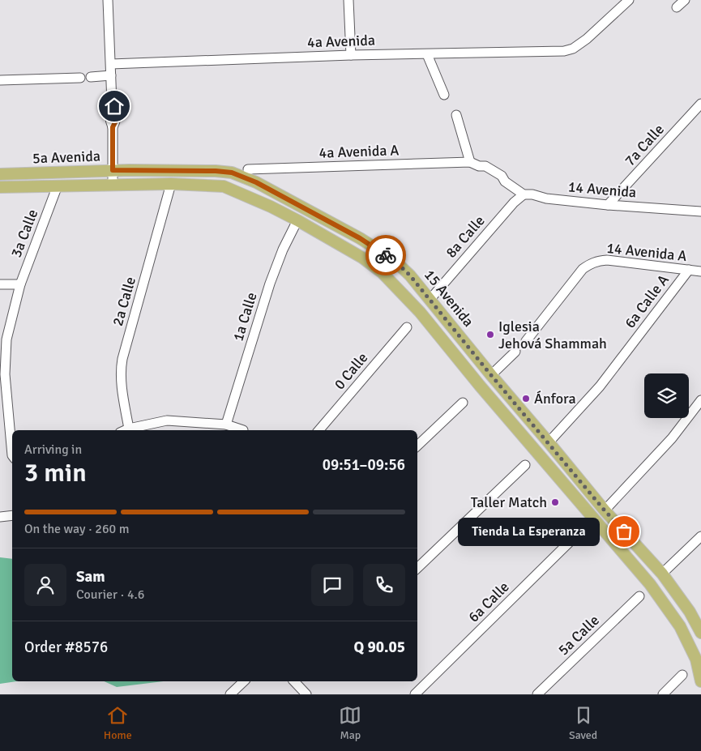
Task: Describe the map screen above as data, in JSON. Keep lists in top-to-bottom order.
{
  "streets": {
    "main road": ["5a Avenida", "15 Avenida"],
    "street": [
      "4a Avenida",
      "7a Calle",
      "4a Avenida A",
      "14 Avenida",
      "3a Calle",
      "8a Calle",
      "14 Avenida A",
      "2a Calle",
      "6a Calle A",
      "1a Calle",
      "0 Calle",
      "6a Calle",
      "5a Calle"
    ]
  },
  "crossings": [
    ["7a Calle", "14 Avenida"],
    ["4a Avenida A", "14 Avenida"],
    ["5a Avenida", "3a Calle"],
    ["5a Avenida", "15 Avenida"],
    ["5a Avenida", "2a Calle"],
    ["5a Avenida", "1a Calle"],
    ["14 Avenida", "8a Calle"],
    ["8a Calle", "15 Avenida"],
    ["14 Avenida A", "6a Calle A"],
    ["15 Avenida", "6a Calle A"]
  ],
  "places": [
    "Iglesia Jehová Shammah",
    "Ánfora",
    "Taller Match",
    "Tienda La Esperanza"
  ],
  "page": {
    "heading": ["3 min", "Arriving in", "09:51–09:56"],
    "panel": [
      "Sam",
      "Courier · 4.6",
      "Order #8576",
      "Q 90.05"
    ],
    "bar": "On the way · 260 m",
    "bubble": "Tienda La Esperanza",
    "tabs": ["Home", "Map", "Saved"]
  }
}
